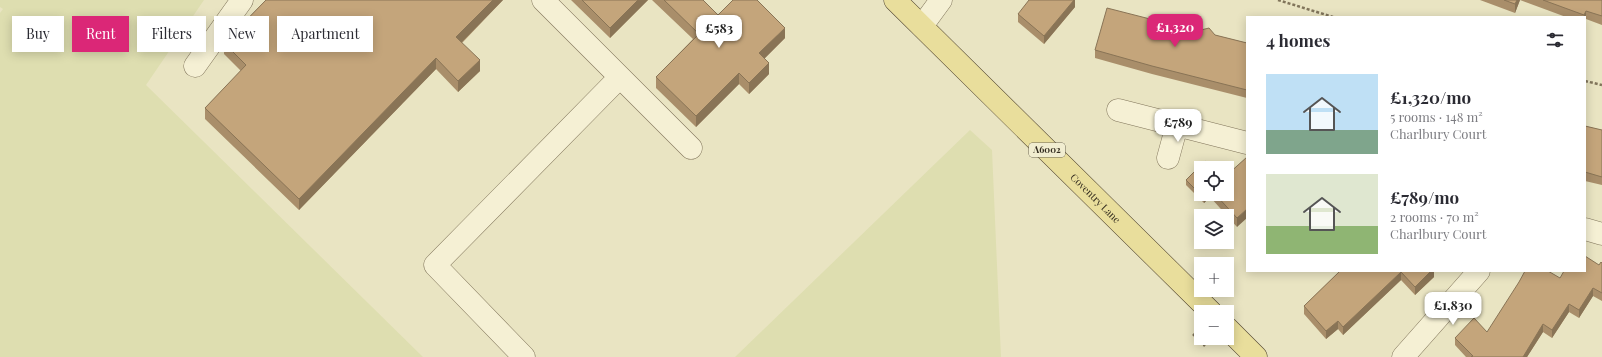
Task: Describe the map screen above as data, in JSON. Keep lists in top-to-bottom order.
{
  "streets": {
    "main road": ["A6002", "Coventry Lane"]
  },
  "page": {
    "price": [
      "£1,320",
      "£583",
      "£789",
      "£1,830"
    ],
    "chip": [
      "Buy",
      "Rent",
      "Filters",
      "New",
      "Apartment"
    ],
    "heading": "4 homes",
    "list": [
      {
        "name": "£1,320/mo",
        "note": "5 rooms · 148 m² · Charlbury Court"
      },
      {
        "name": "£789/mo",
        "note": "2 rooms · 70 m² · Charlbury Court"
      }
    ],
    "map_buttons": ["+", "−"]
  }
}
